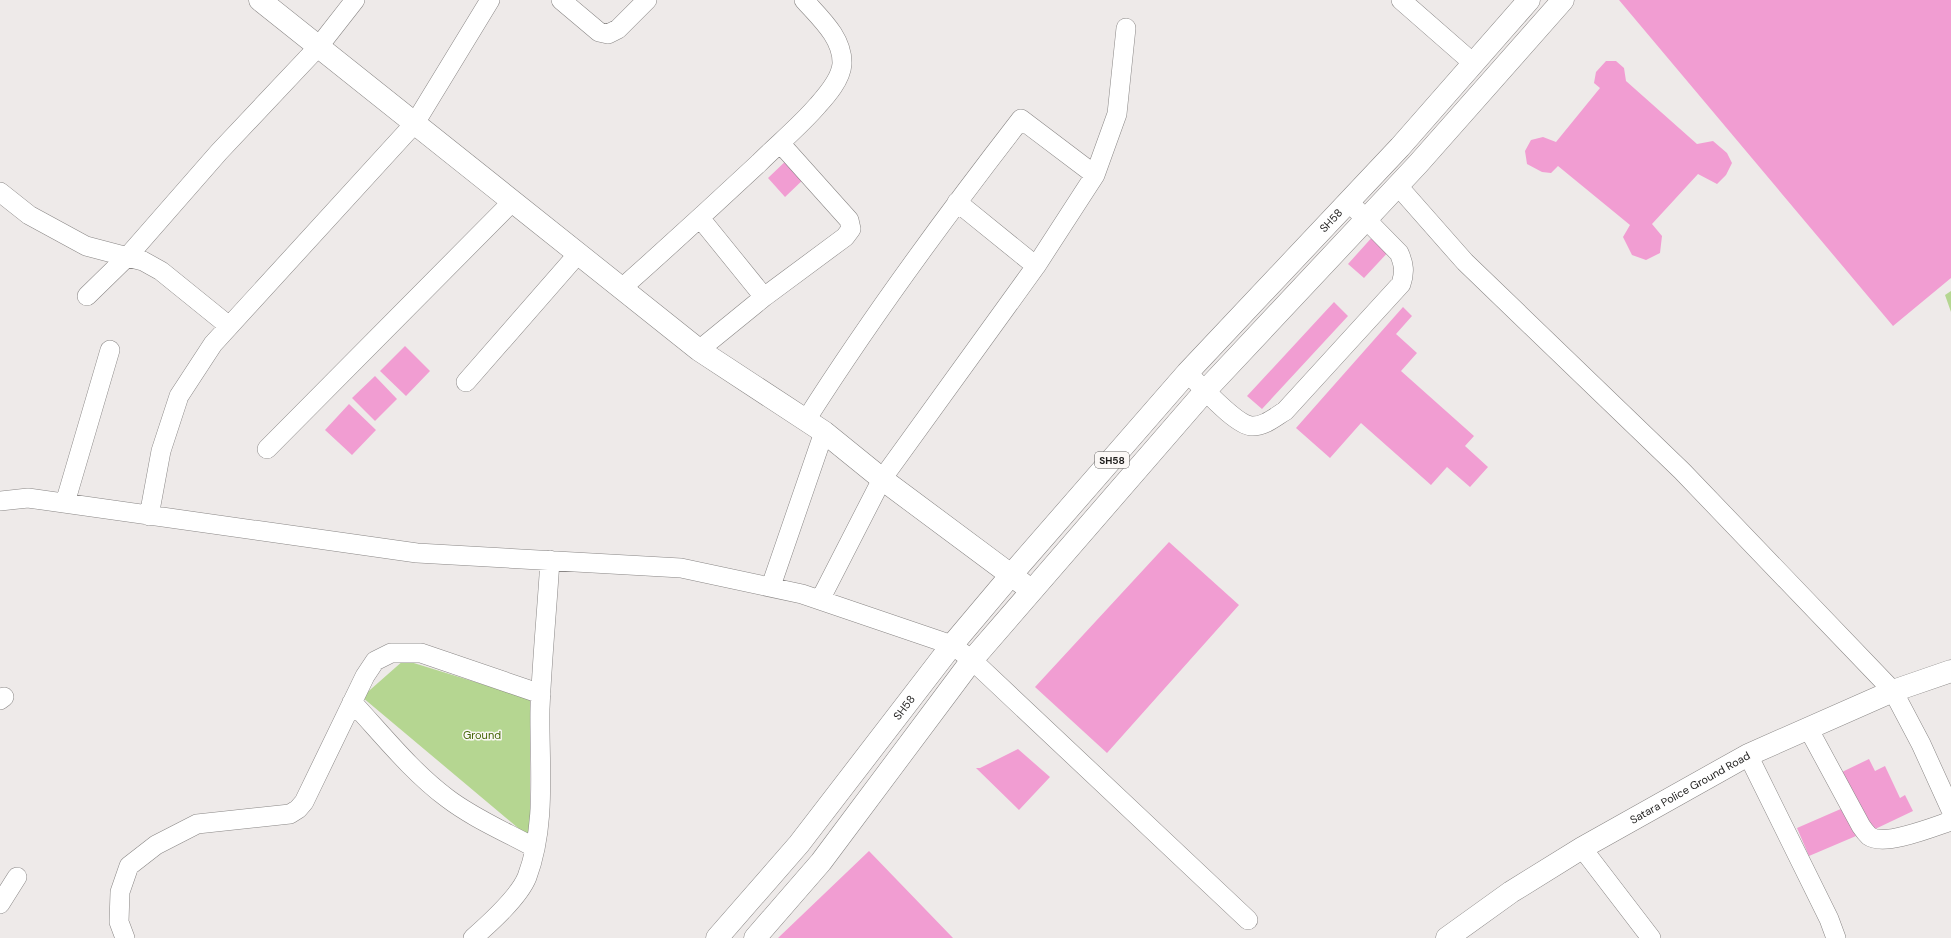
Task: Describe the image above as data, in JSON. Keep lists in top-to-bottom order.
{
  "streets": {
    "main road": ["SH58", "Satara Police Ground Road"]
  },
  "parks": ["Ground"]
}
